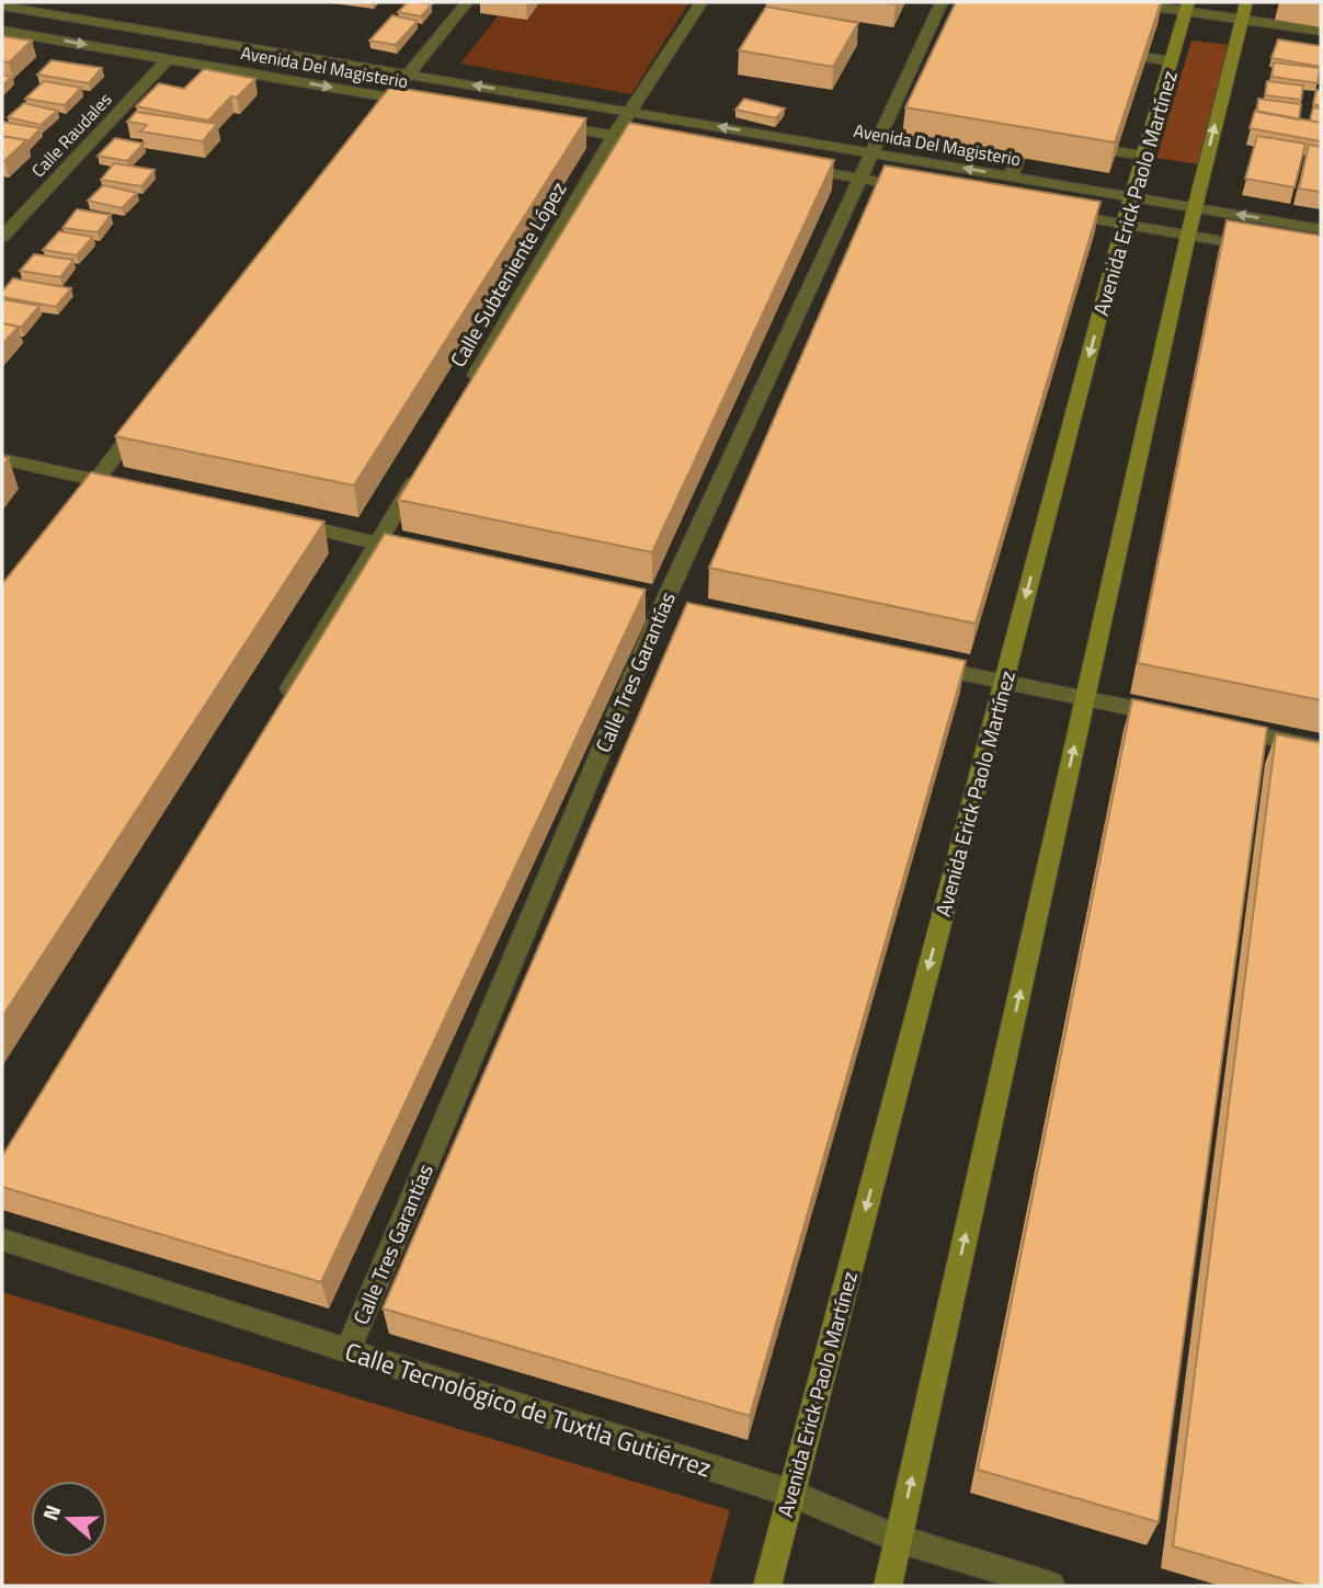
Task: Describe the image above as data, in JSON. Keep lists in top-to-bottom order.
{
  "streets": {
    "main road": ["Avenida Erick Paolo Martínez"],
    "street": [
      "Avenida Del Magisterio",
      "Calle Raudales",
      "Calle Subteniente López",
      "Calle Tres Garantías",
      "Calle Tecnológico de Tuxtla Gutiérrez"
    ]
  },
  "crossings": [
    ["Avenida Del Magisterio", "Calle Raudales"],
    ["Avenida Del Magisterio", "Avenida Erick Paolo Martínez"],
    ["Avenida Del Magisterio", "Calle Subteniente López"],
    ["Avenida Del Magisterio", "Calle Tres Garantías"],
    ["Avenida Erick Paolo Martínez", "Calle Tecnológico de Tuxtla Gutiérrez"],
    ["Calle Tres Garantías", "Calle Tecnológico de Tuxtla Gutiérrez"]
  ],
  "north": "left"
}
